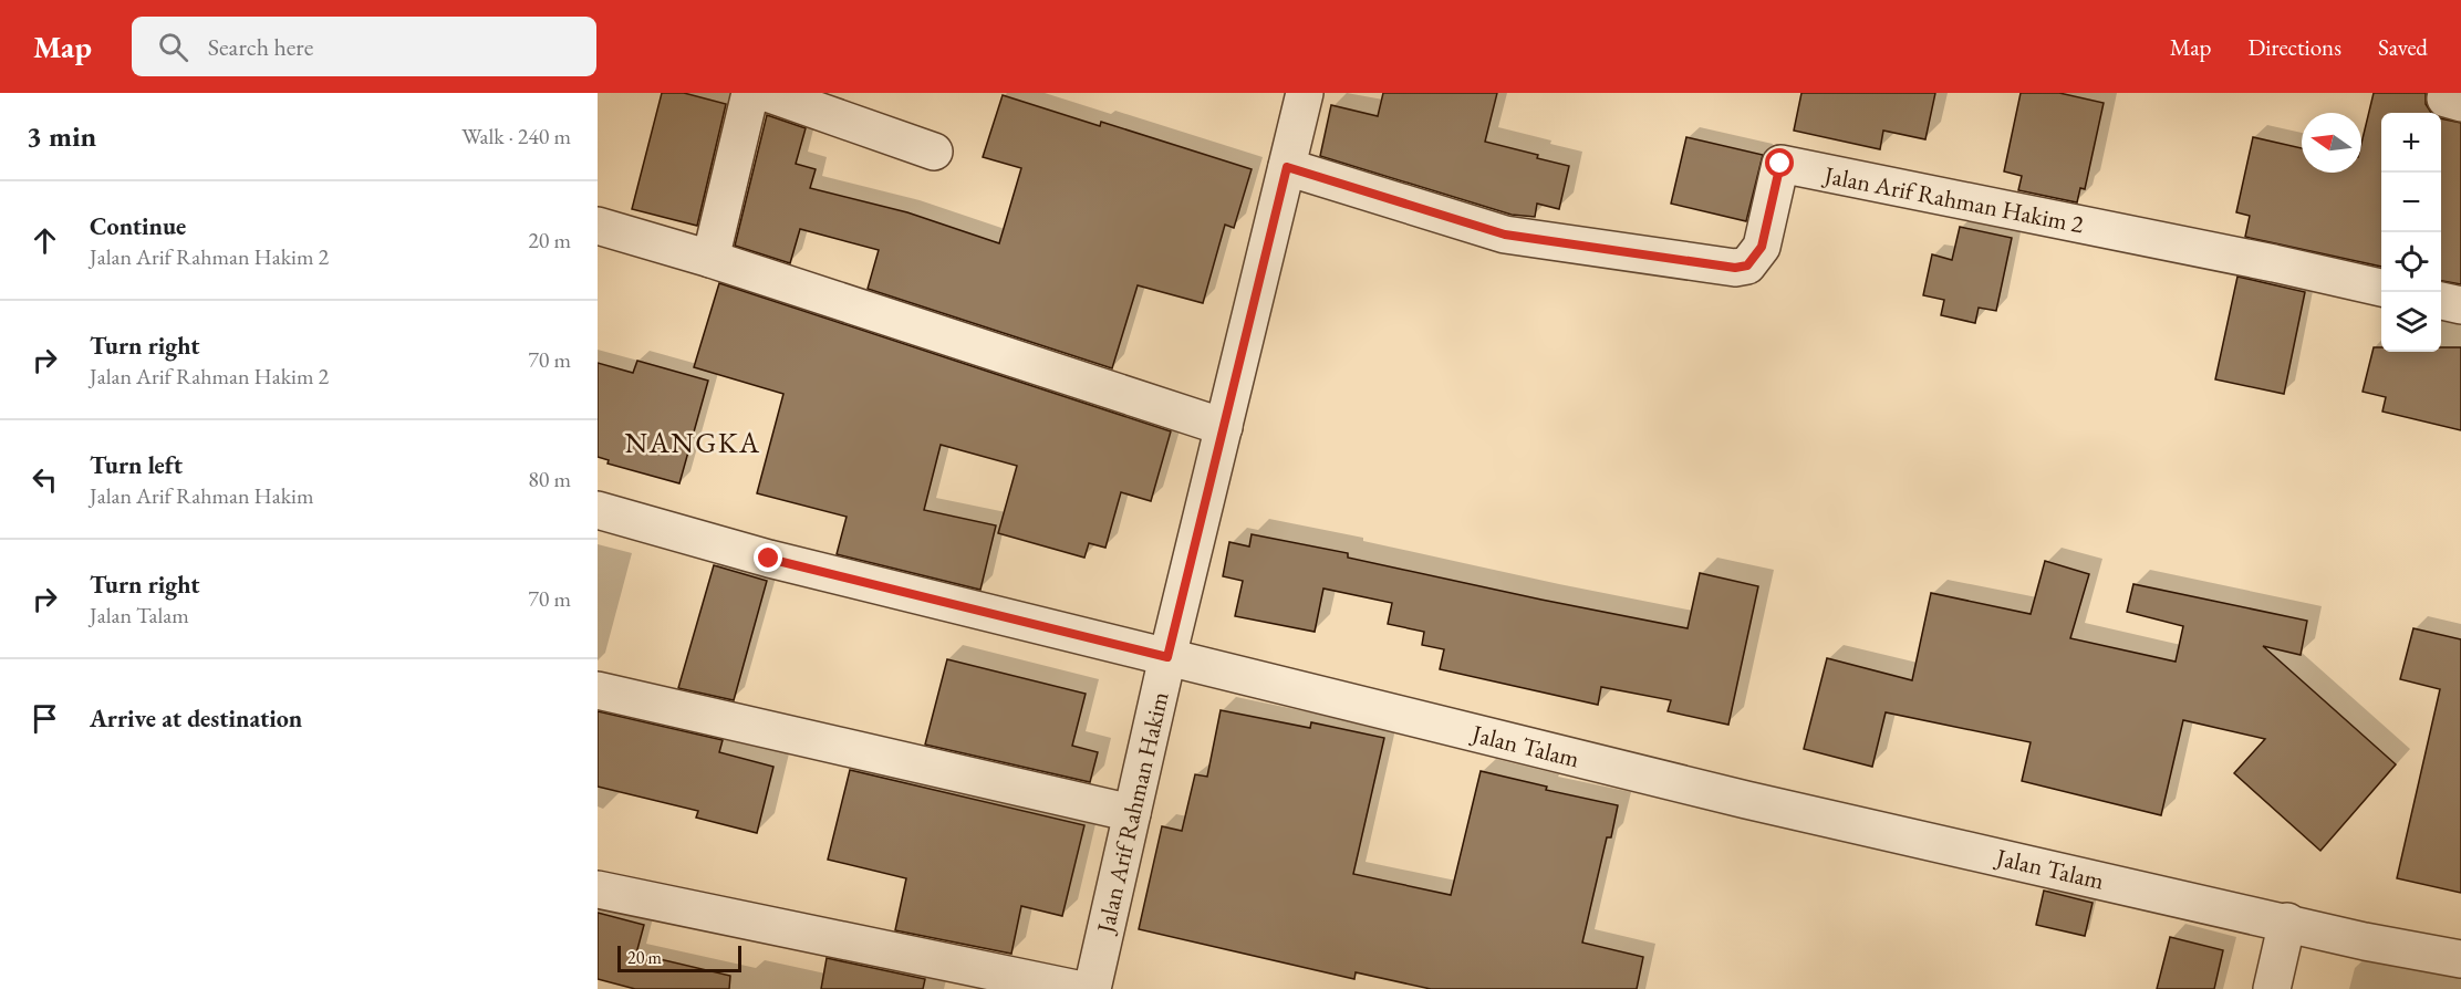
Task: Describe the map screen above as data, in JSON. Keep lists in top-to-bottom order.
{
  "streets": {
    "street": ["Jalan Arif Rahman Hakim 2", "Jalan Talam", "Jalan Arif Rahman Hakim"]
  },
  "crossings": [
    ["Jalan Arif Rahman Hakim 2", "Jalan Arif Rahman Hakim"],
    ["Jalan Talam", "Jalan Arif Rahman Hakim"]
  ],
  "districts": ["NANGKA"],
  "scale_bar": "20 m",
  "north": "left",
  "page": {
    "header": "Map",
    "search": "Search here",
    "nav": ["Map", "Directions", "Saved"],
    "heading": ["3 min", "Walk · 240 m"],
    "map_buttons": ["+", "−"],
    "list": [
      ["Continue", "Jalan Arif Rahman Hakim 2", "20 m"],
      ["Turn right", "Jalan Arif Rahman Hakim 2", "70 m"],
      ["Turn left", "Jalan Arif Rahman Hakim", "80 m"],
      ["Turn right", "Jalan Talam", "70 m"],
      "Arrive at destination"
    ],
    "scale": "20 m"
  }
}
